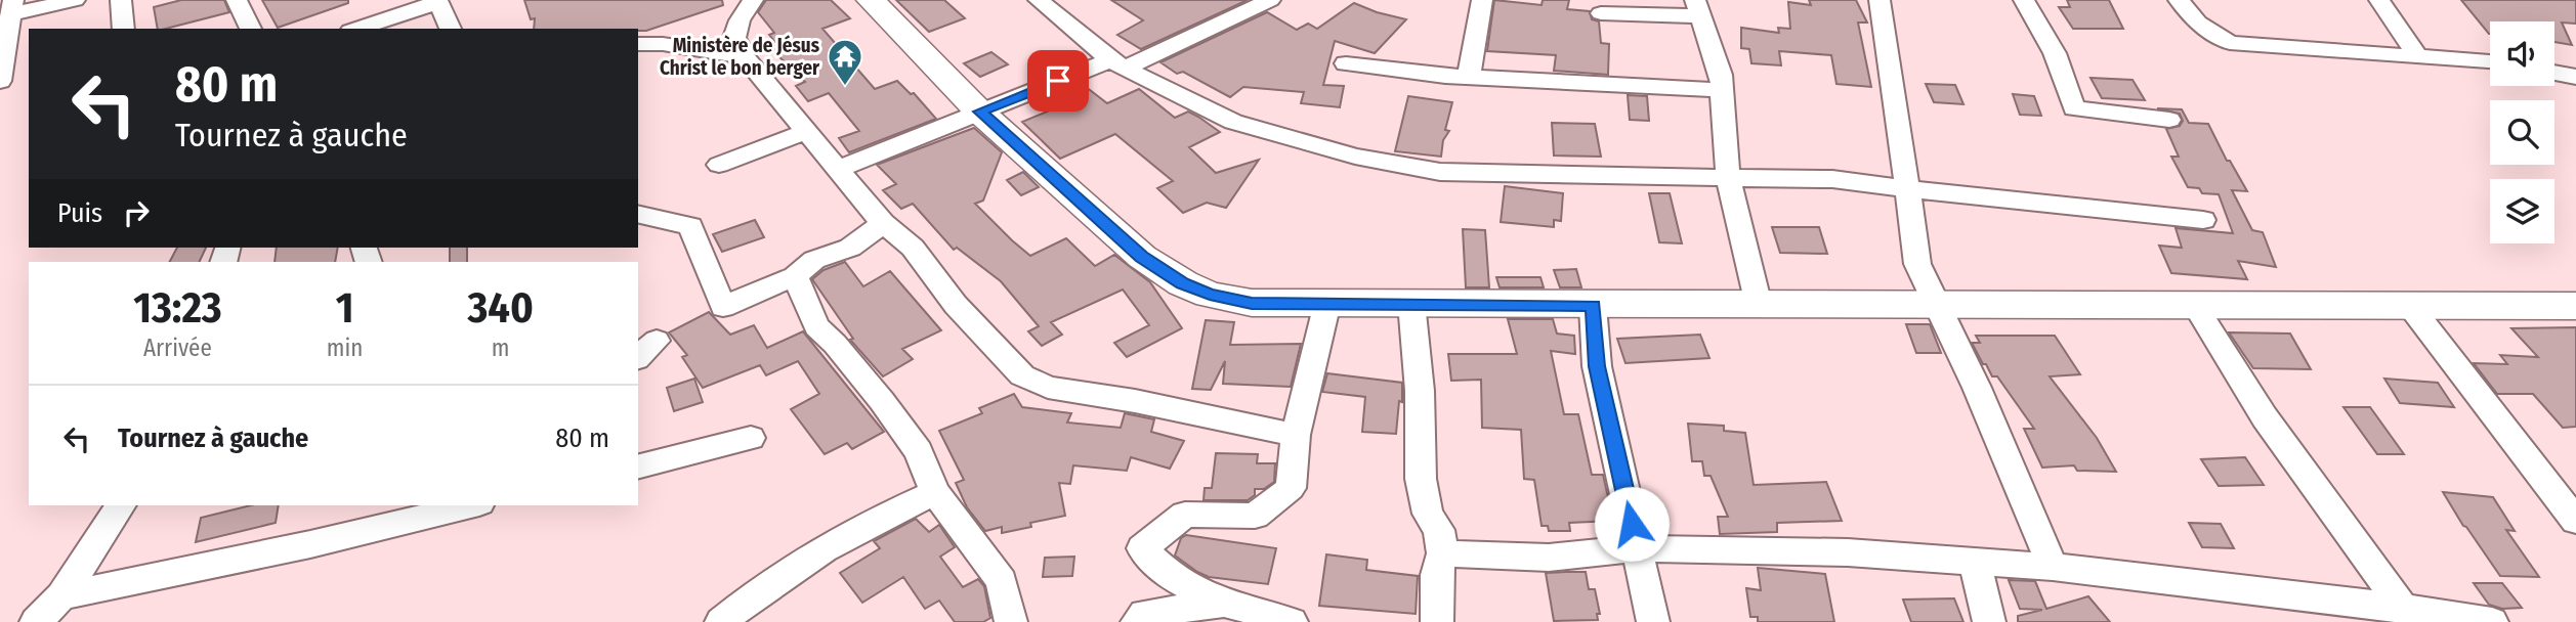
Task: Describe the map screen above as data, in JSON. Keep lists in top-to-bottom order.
{
  "places": {
    "temple": ["Ministère de Jésus Christ le bon berger"]
  },
  "page": {
    "turn": ["80 m", "Tournez à gauche"],
    "then": "Puis",
    "eta": [
      "13:23",
      "Arrivée",
      "1",
      "min",
      "340",
      "m"
    ],
    "list": [
      {
        "name": "Tournez à gauche",
        "value": "80 m"
      }
    ]
  }
}
